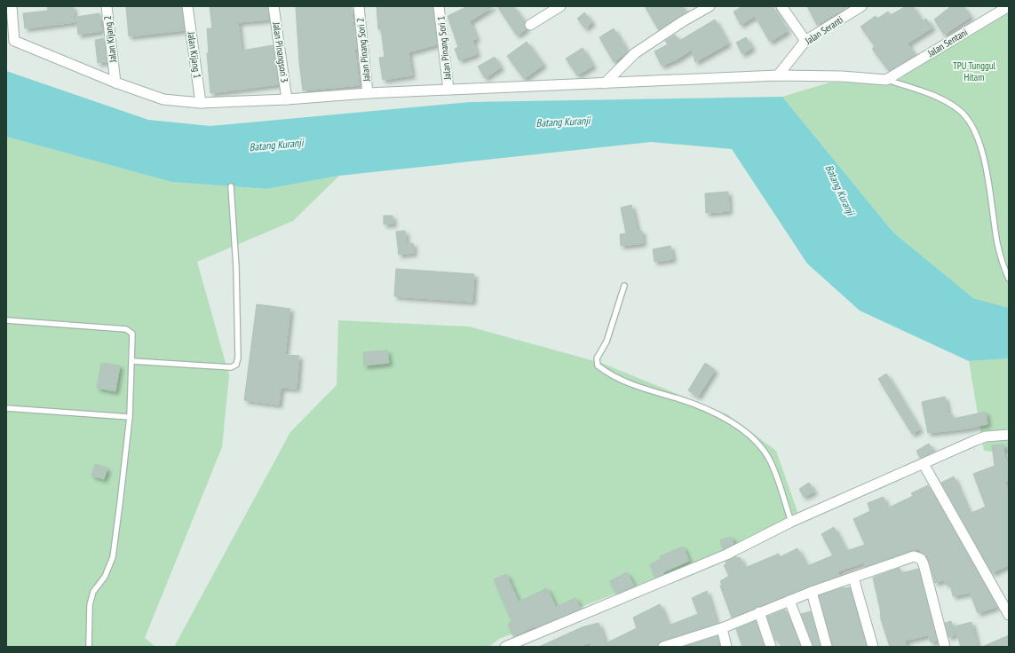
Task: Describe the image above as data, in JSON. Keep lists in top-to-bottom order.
{
  "streets": {
    "street": [
      "Jalan Seranti",
      "Jalan Kijang 2",
      "Jalan Sentani",
      "Jalan Pinang Sori 1",
      "Jalan Pinang Sori 2",
      "Jalan Pinangsori 3",
      "Jalan Kijang 1"
    ]
  },
  "water": ["Batang Kuranji"],
  "parks": ["TPU Tunggul Hitam"]
}
